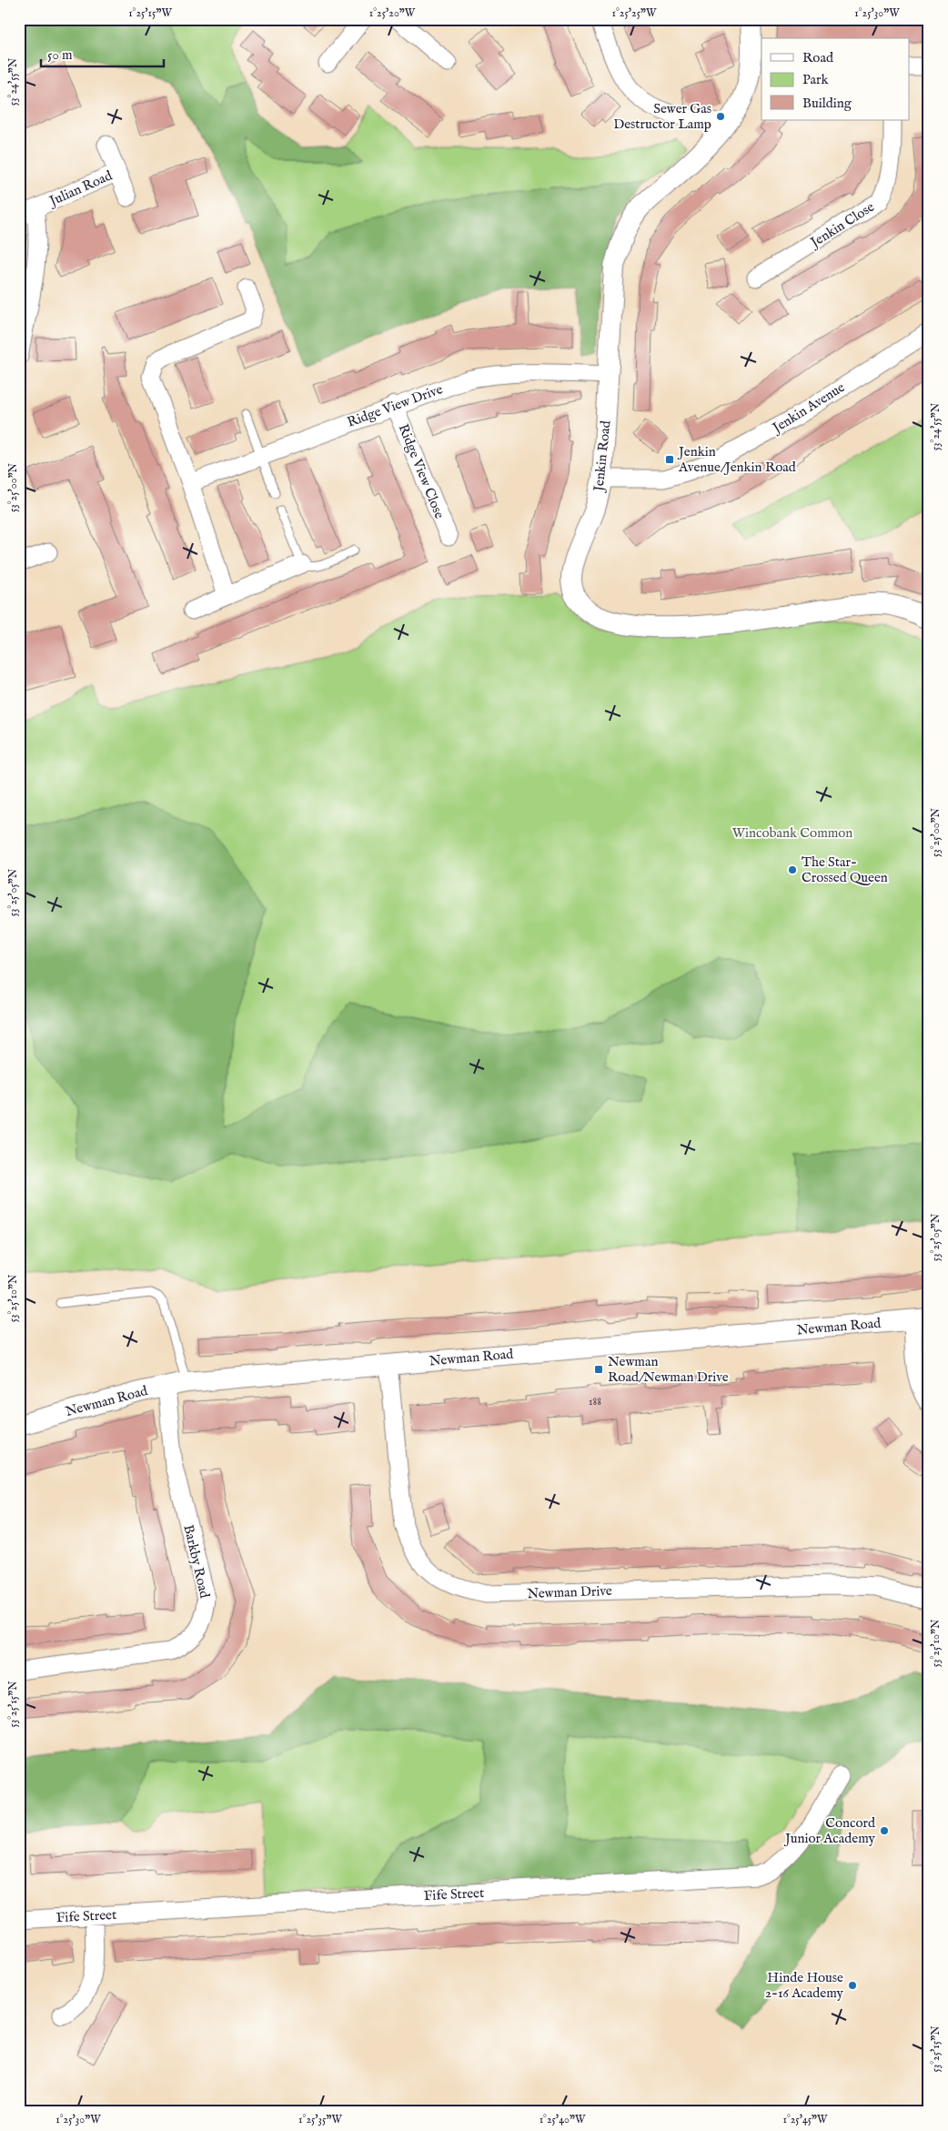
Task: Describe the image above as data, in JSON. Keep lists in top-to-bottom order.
{
  "streets": {
    "street": [
      "Julian Road",
      "Jenkin Close",
      "Ridge View Drive",
      "Jenkin Avenue",
      "Jenkin Road",
      "Ridge View Close",
      "Newman Road",
      "Barkby Road",
      "Newman Drive",
      "Fife Street"
    ]
  },
  "crossings": [
    ["Ridge View Drive", "Jenkin Road"],
    ["Ridge View Drive", "Ridge View Close"],
    ["Jenkin Avenue", "Jenkin Road"],
    ["Newman Road", "Barkby Road"],
    ["Newman Road", "Newman Drive"]
  ],
  "parks": ["Wincobank Common"],
  "places": {
    "other": [
      "Sewer Gas Destructor Lamp",
      "The Star- Crossed Queen",
      "Concord Junior Academy",
      "Hinde House 2-16 Academy"
    ],
    "transit": ["Jenkin Avenue/Jenkin Road", "Newman Road/Newman Drive"]
  },
  "house_numbers": ["188"],
  "legend": ["Road", "Park", "Building"],
  "scale_bar": "50 m",
  "coordinates": [
    "1°25'15\"W",
    "1°25'20\"W",
    "1°25'25\"W",
    "1°25'30\"W",
    "53°24'55\"N",
    "53°25'00\"N",
    "53°25'05\"N",
    "53°25'10\"N",
    "53°25'15\"N",
    "1°25'35\"W",
    "1°25'40\"W",
    "1°25'45\"W"
  ]
}
